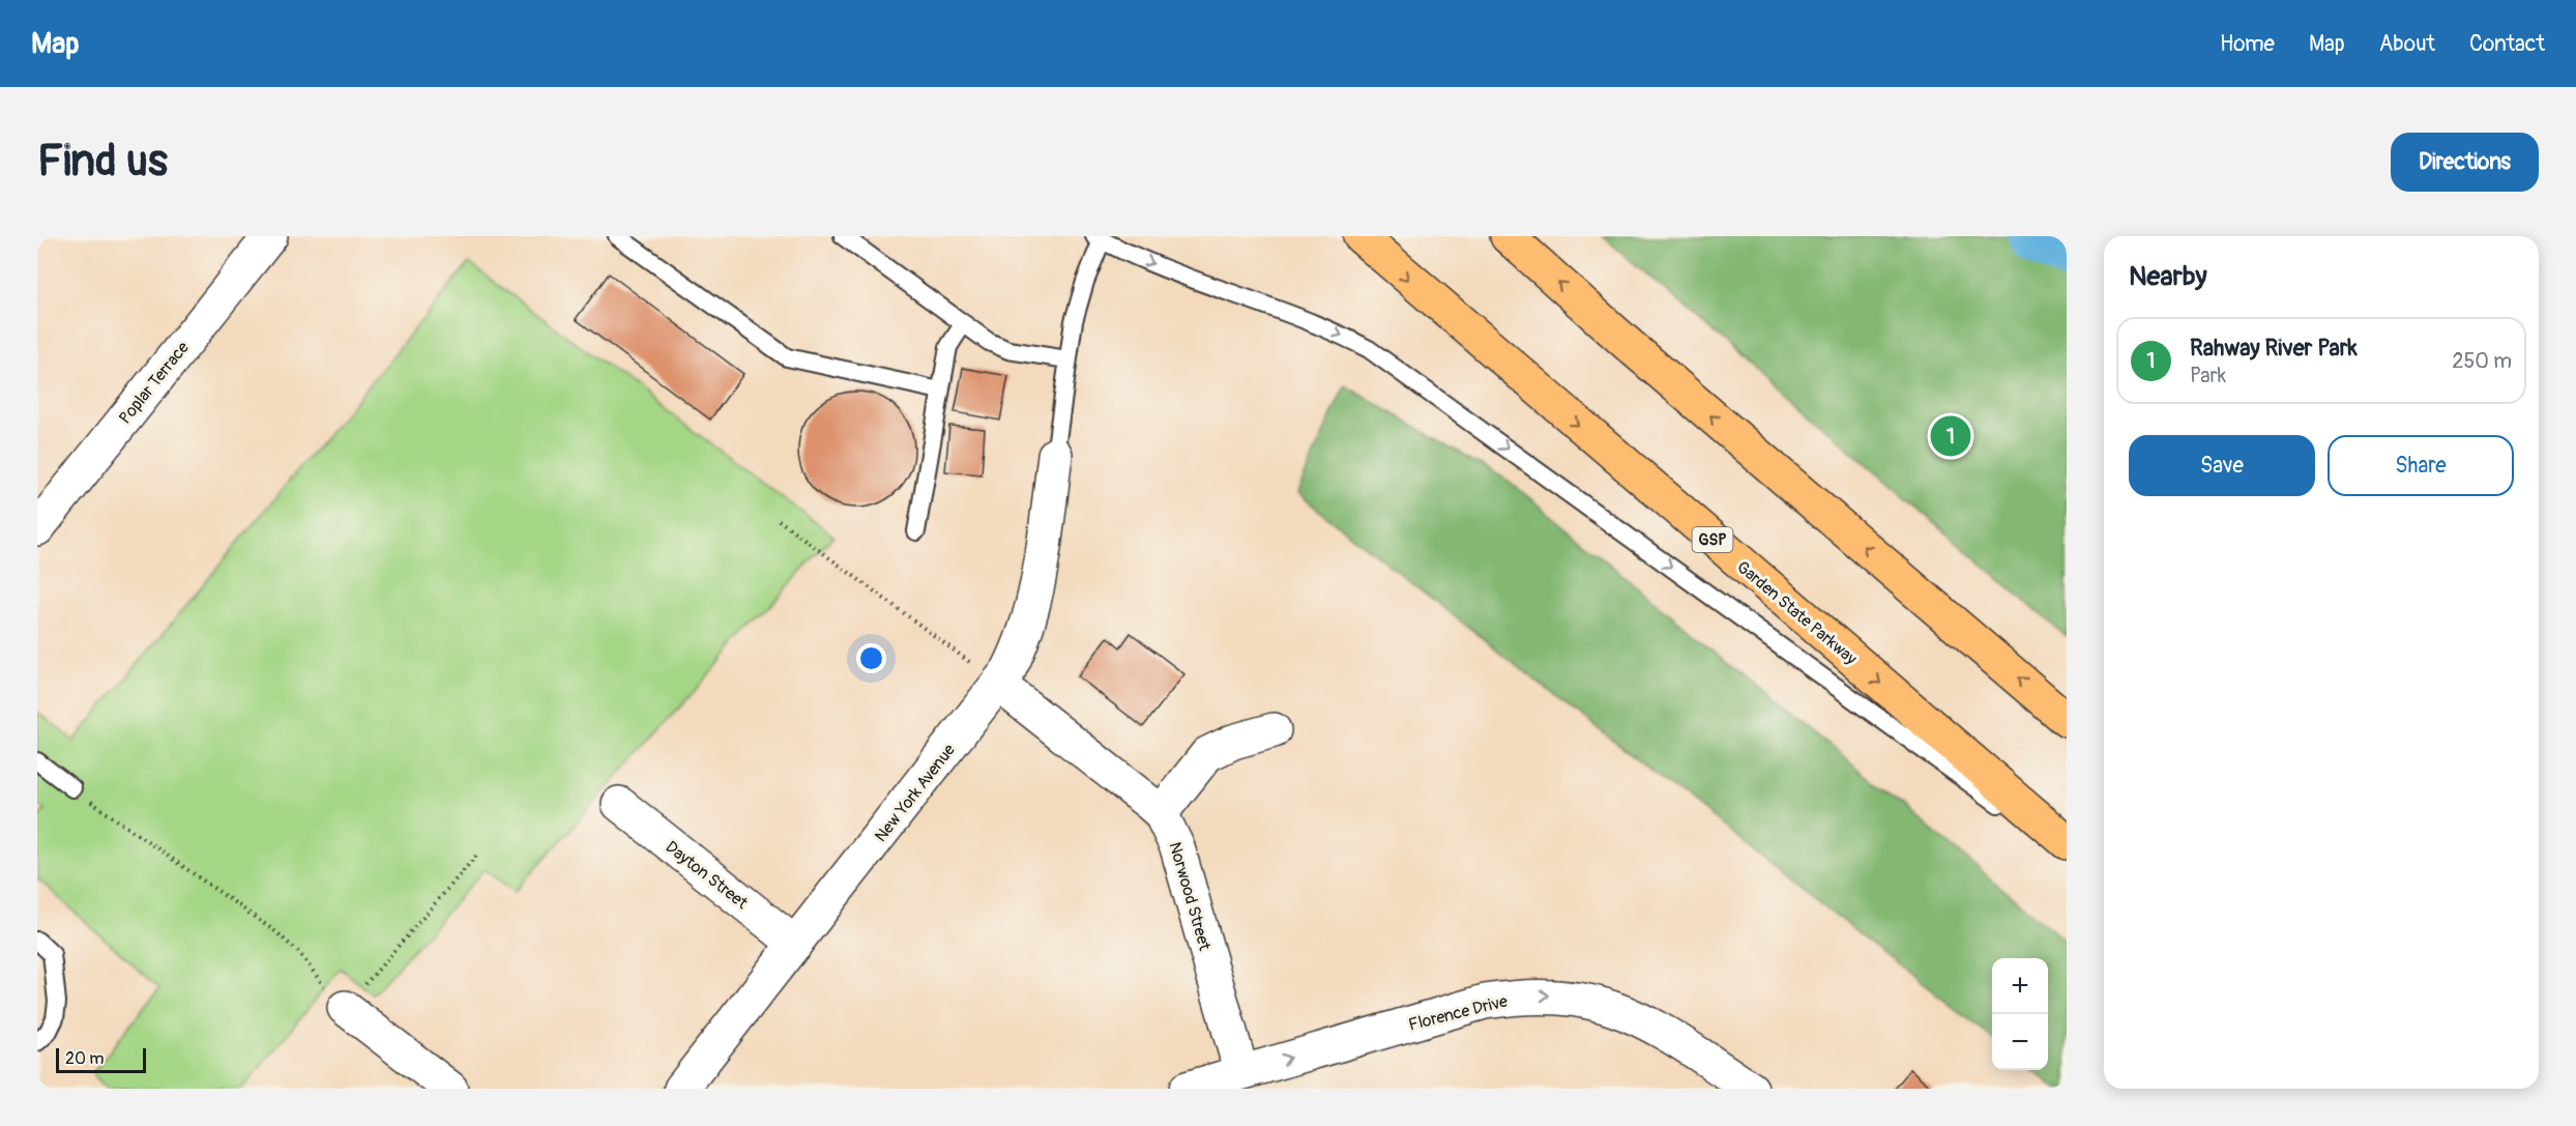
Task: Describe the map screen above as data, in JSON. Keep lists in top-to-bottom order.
{
  "streets": {
    "highway": ["GSP", "Garden State Parkway"],
    "street": [
      "Poplar Terrace",
      "New York Avenue",
      "Dayton Street",
      "Norwood Street",
      "Florence Drive"
    ]
  },
  "crossings": [
    ["New York Avenue", "Dayton Street"],
    ["New York Avenue", "Norwood Street"],
    ["Norwood Street", "Florence Drive"]
  ],
  "one_way": ["Florence Drive"],
  "scale_bar": "20 m",
  "page": {
    "header": "Map",
    "nav": [
      "Home",
      "Map",
      "About",
      "Contact"
    ],
    "buttons": [
      "Directions",
      ["Save", "Share"]
    ],
    "title": "Find us",
    "heading": "Nearby",
    "list": [
      {
        "mark": "1",
        "name": "Rahway River Park",
        "note": "Park",
        "value": "250 m"
      }
    ],
    "pins": "1",
    "map_buttons": ["+", "−"],
    "scale": "20 m"
  }
}
